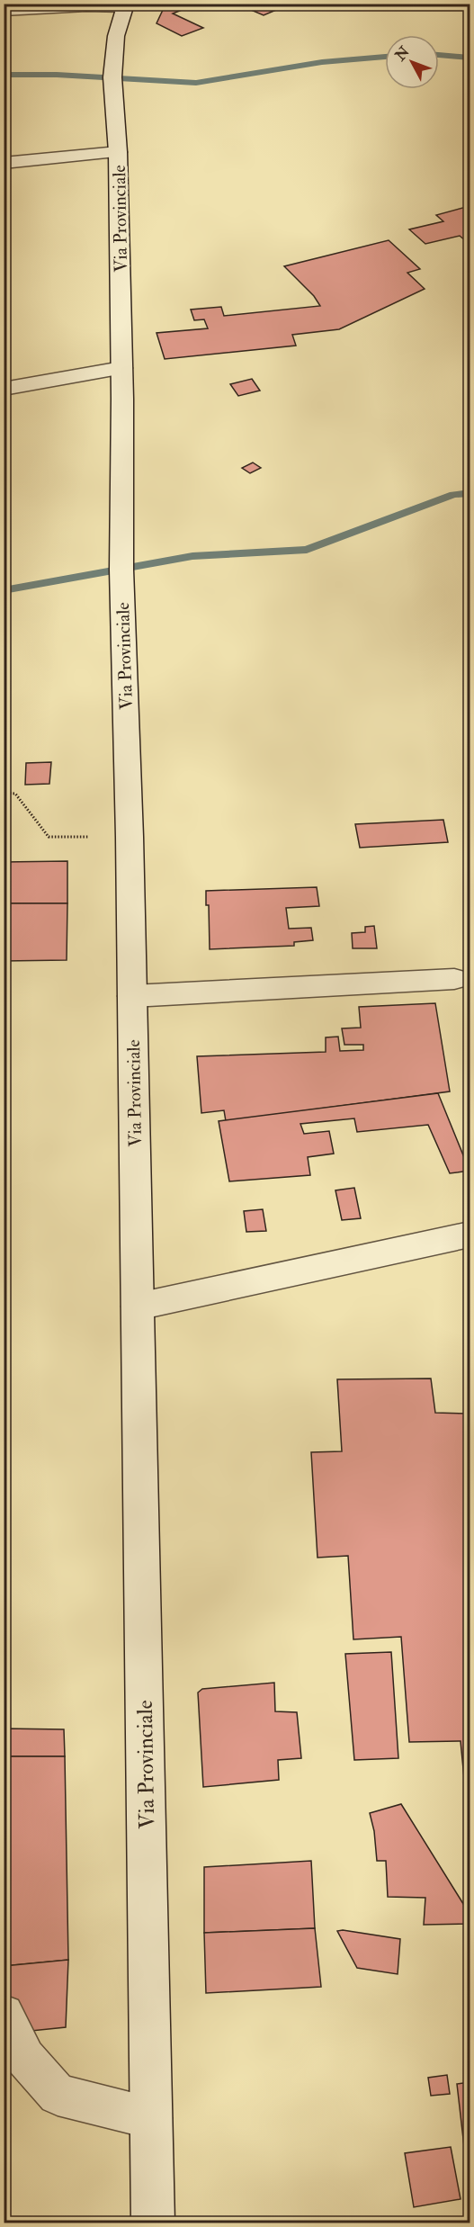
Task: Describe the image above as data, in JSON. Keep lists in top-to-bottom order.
{
  "streets": {
    "main road": ["Via Provinciale"]
  },
  "north": "top left"
}
